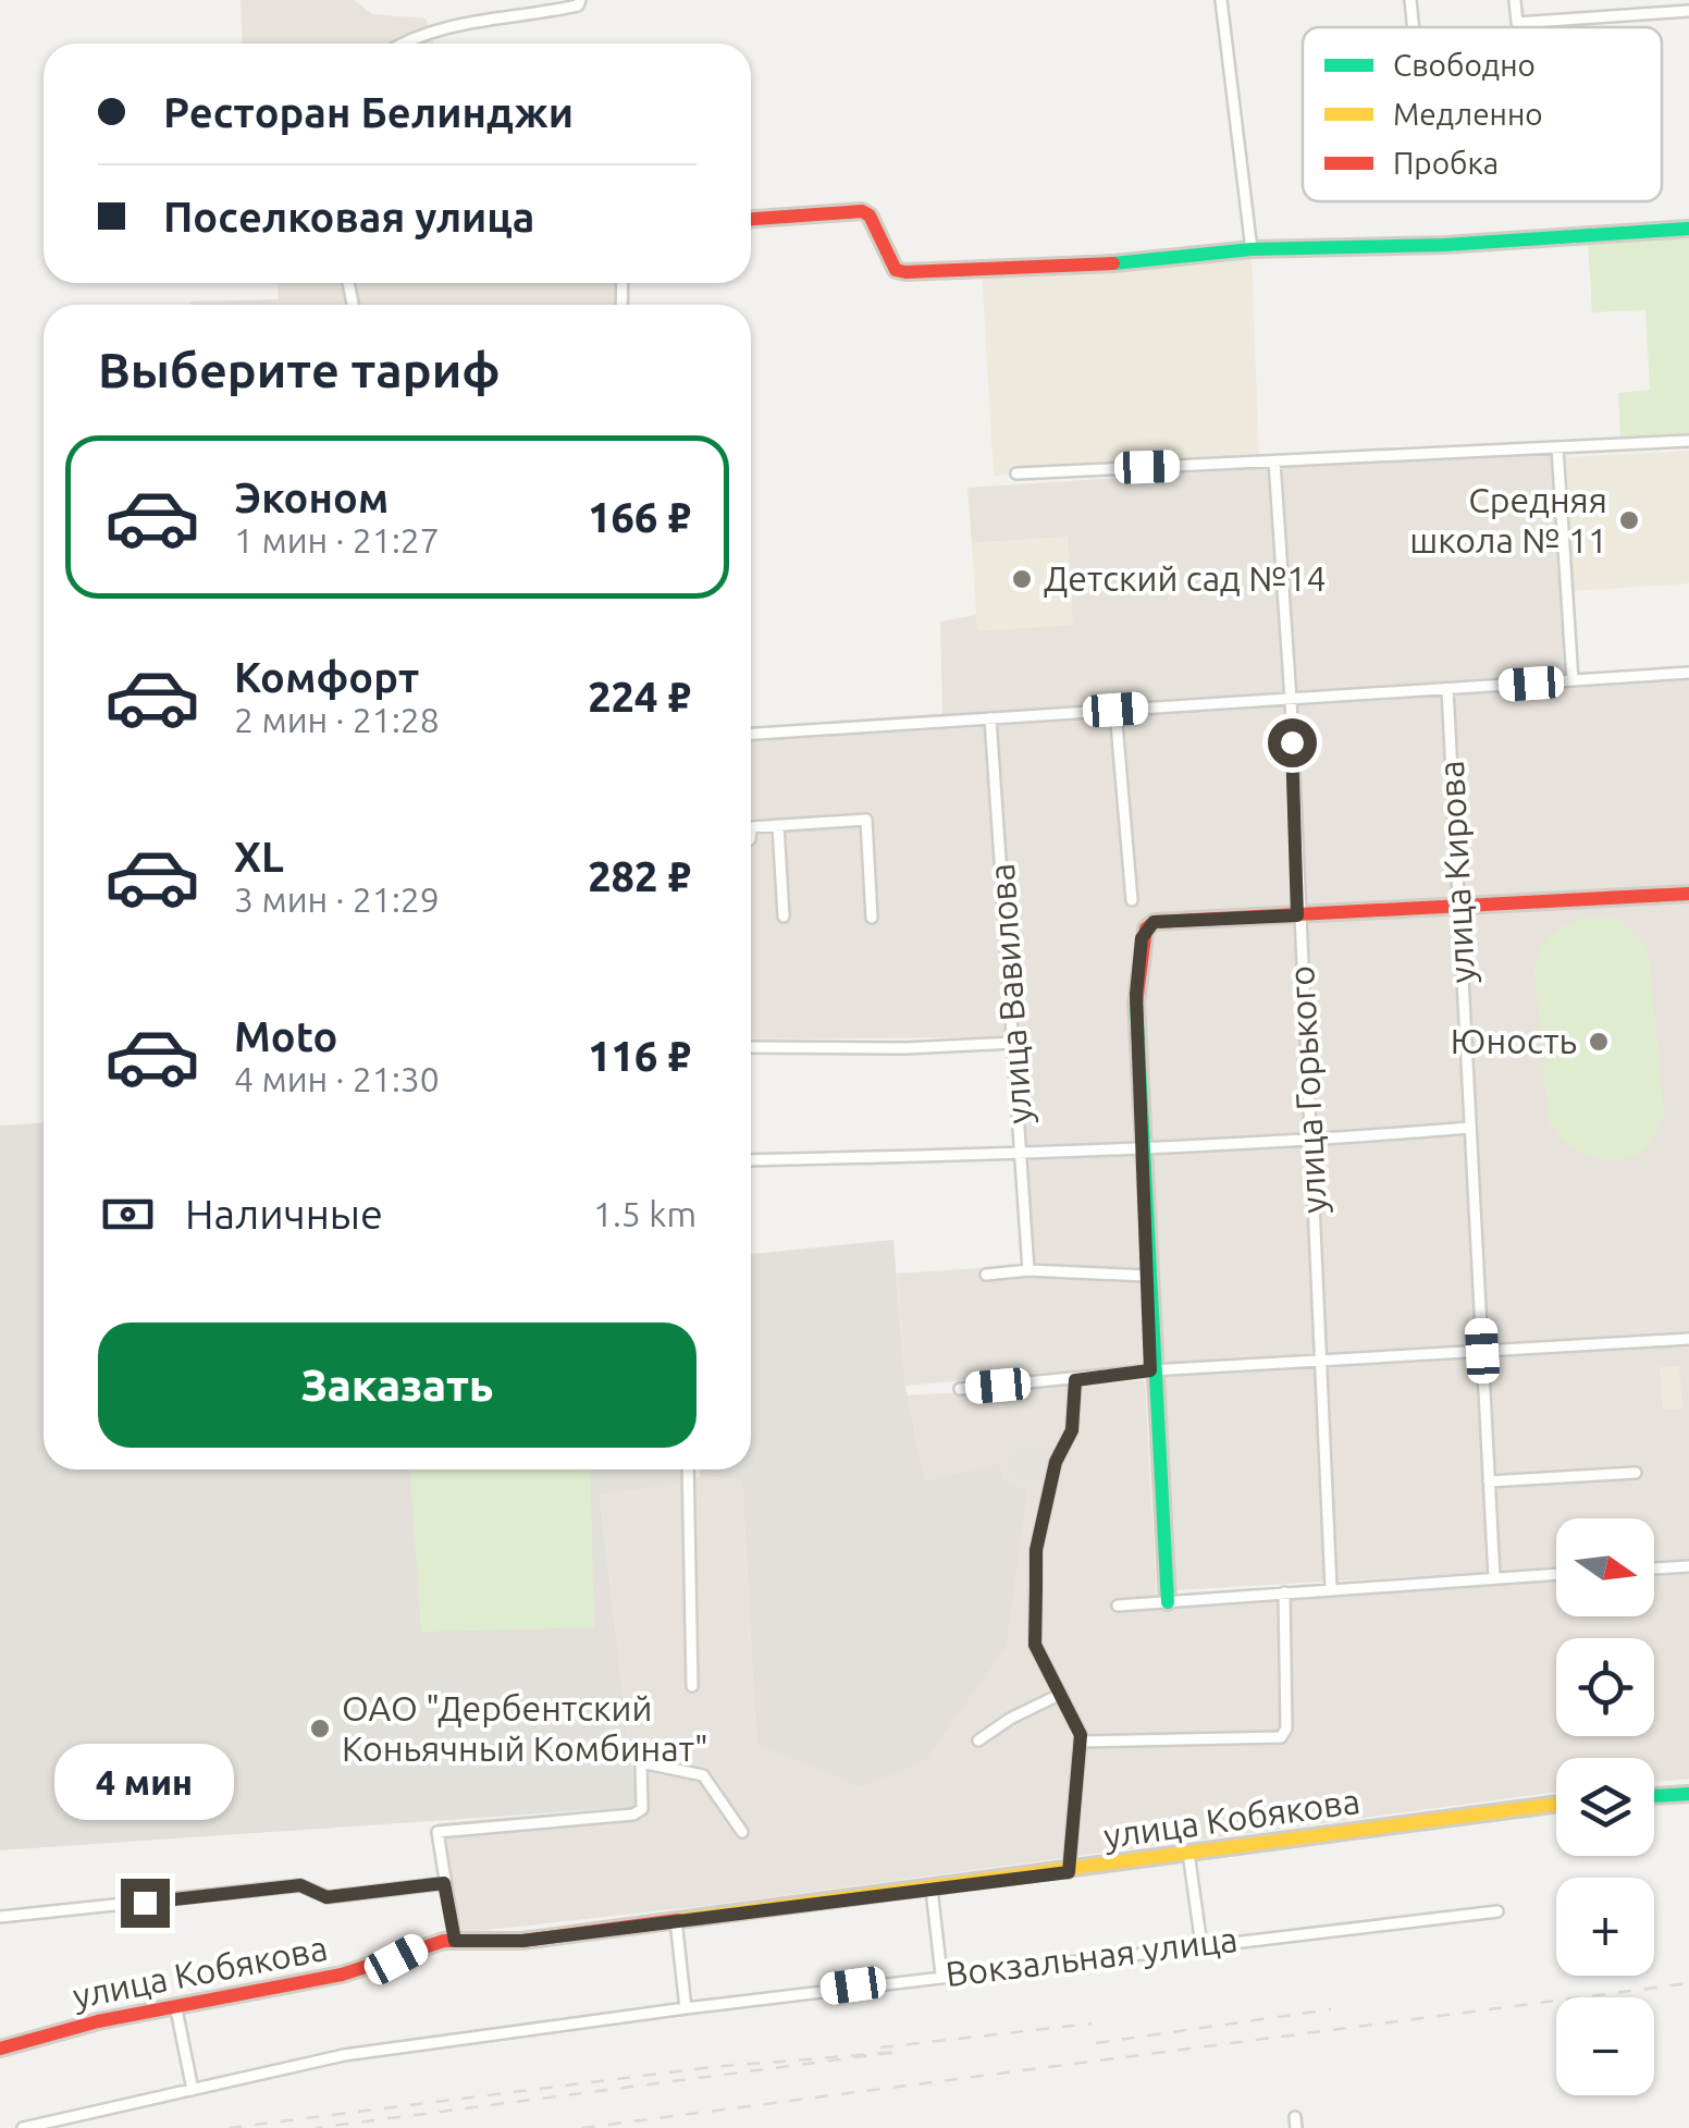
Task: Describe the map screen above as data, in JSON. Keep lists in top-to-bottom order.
{
  "streets": {
    "street": [
      "улица Кирова",
      "улица Вавилова",
      "улица Горького",
      "улица Кобякова",
      "Вокзальная улица"
    ]
  },
  "places": [
    "Средняя школа № 11",
    "Детский сад №14",
    "Юность",
    "ОАО \"Дербентский Коньячный Комбинат\""
  ],
  "legend": ["Свободно", "Медленно", "Пробка"],
  "north": "right",
  "page": {
    "banner": ["Ресторан Белинджи", "Поселковая улица"],
    "heading": "Выберите тариф",
    "list": [
      {
        "name": "Эконом",
        "note": "1 мин · 21:27",
        "value": "166 ₽"
      },
      {
        "name": "Комфорт",
        "note": "2 мин · 21:28",
        "value": "224 ₽"
      },
      {
        "name": "XL",
        "note": "3 мин · 21:29",
        "value": "282 ₽"
      },
      {
        "name": "Moto",
        "note": "4 мин · 21:30",
        "value": "116 ₽"
      }
    ],
    "pay": ["Наличные", "1.5 km"],
    "buttons": "Заказать",
    "map_buttons": ["+", "−"],
    "bubble": "4 мин"
  }
}
